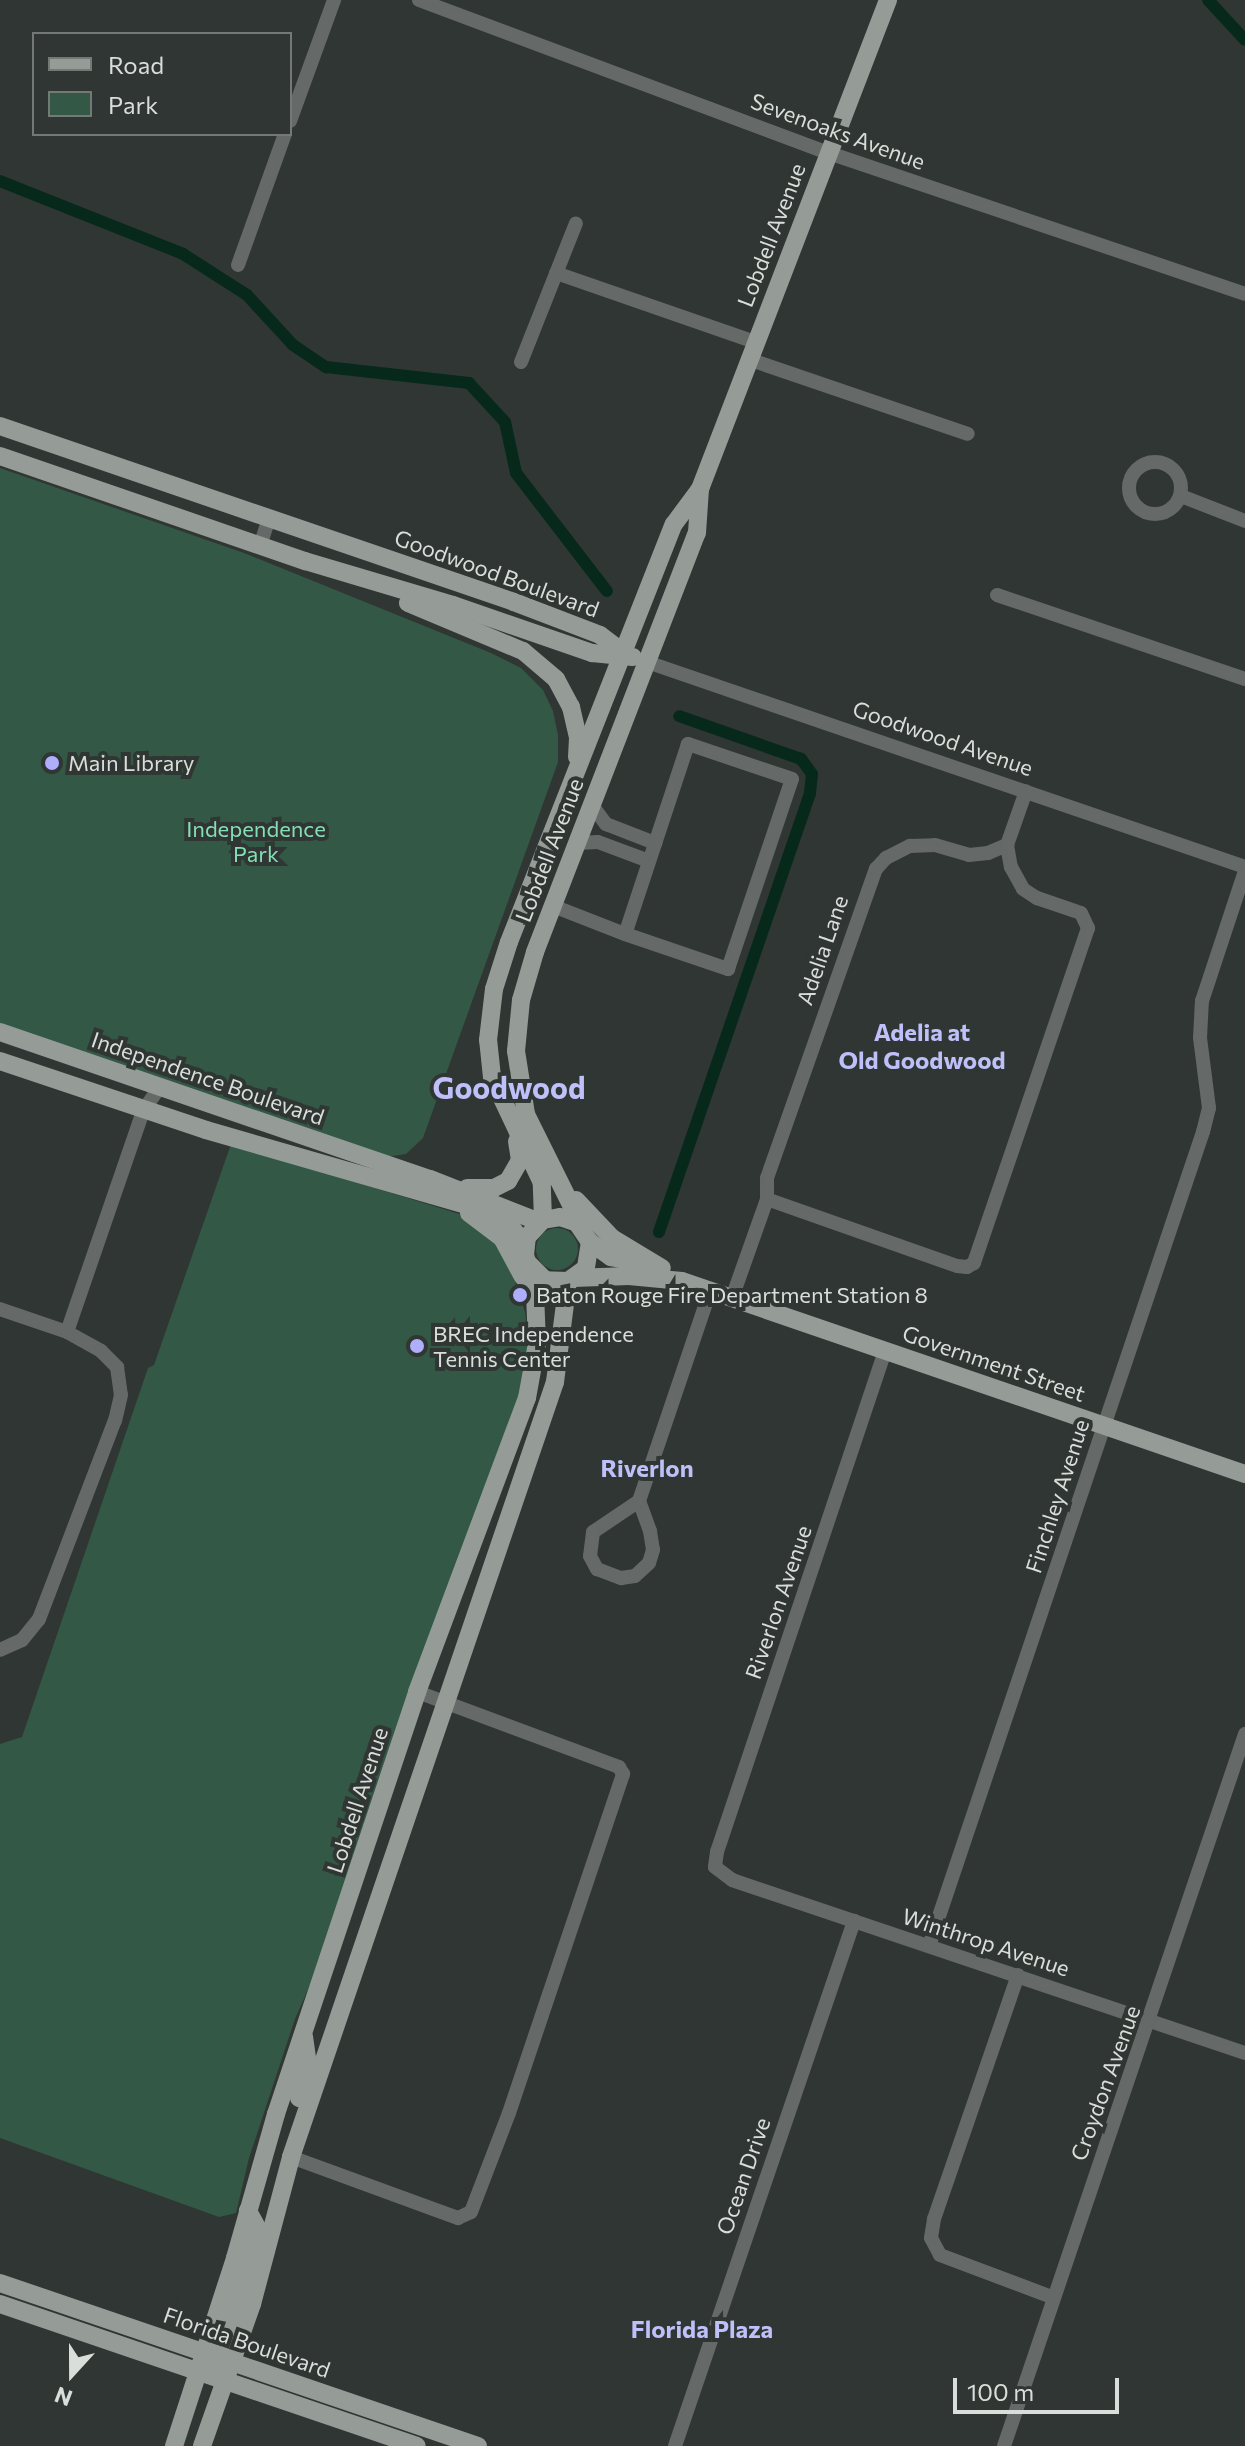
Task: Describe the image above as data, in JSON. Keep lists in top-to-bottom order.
{
  "streets": {
    "main road": [
      "Lobdell Avenue",
      "Goodwood Boulevard",
      "Goodwood Avenue",
      "Independence Boulevard",
      "Government Street",
      "Florida Boulevard"
    ],
    "street": [
      "Sevenoaks Avenue",
      "Adelia Lane",
      "Finchley Avenue",
      "Riverlon Avenue",
      "Winthrop Avenue",
      "Croydon Avenue",
      "Ocean Drive"
    ]
  },
  "crossings": [
    ["Sevenoaks Avenue", "Lobdell Avenue"],
    ["Lobdell Avenue", "Goodwood Boulevard"],
    ["Lobdell Avenue", "Goodwood Avenue"],
    ["Lobdell Avenue", "Government Street"],
    ["Lobdell Avenue", "Florida Boulevard"],
    ["Goodwood Boulevard", "Goodwood Avenue"],
    ["Goodwood Avenue", "Finchley Avenue"],
    ["Adelia Lane", "Government Street"],
    ["Government Street", "Finchley Avenue"],
    ["Government Street", "Riverlon Avenue"],
    ["Finchley Avenue", "Winthrop Avenue"],
    ["Riverlon Avenue", "Winthrop Avenue"],
    ["Winthrop Avenue", "Croydon Avenue"],
    ["Winthrop Avenue", "Ocean Drive"]
  ],
  "districts": [
    "Adelia at Old Goodwood",
    "Goodwood",
    "Riverlon",
    "Florida Plaza"
  ],
  "parks": ["Independence Park"],
  "places": ["Main Library", "Baton Rouge Fire Department Station 8", "BREC Independence Tennis Center"],
  "legend": ["Road", "Park"],
  "scale_bar": "100 m",
  "north": "bottom"
}
